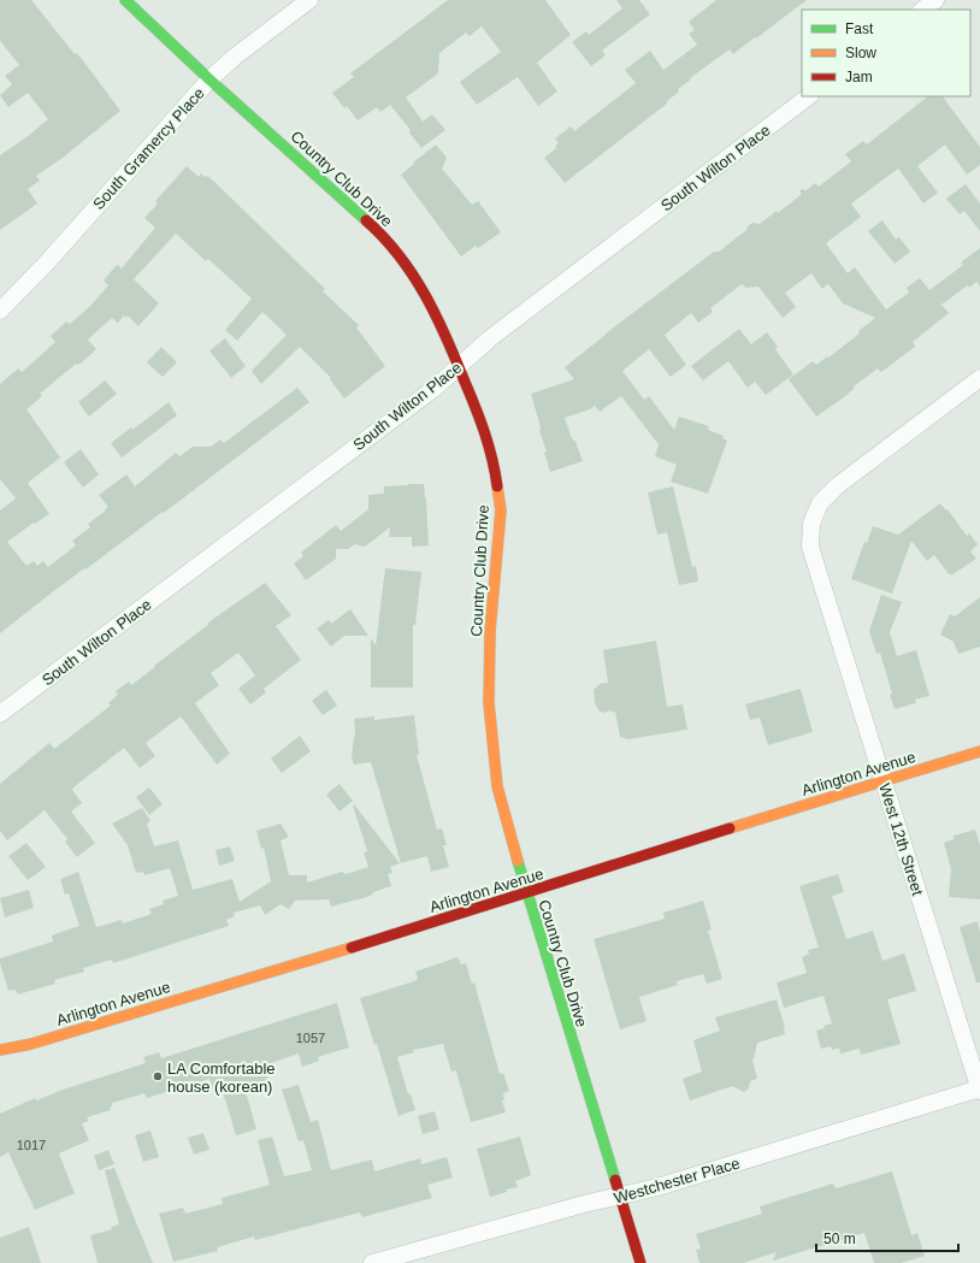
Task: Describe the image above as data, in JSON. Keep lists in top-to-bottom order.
{
  "streets": {
    "street": [
      "South Gramercy Place",
      "South Wilton Place",
      "Country Club Drive",
      "Arlington Avenue",
      "West 12th Street",
      "Westchester Place"
    ]
  },
  "crossings": [
    ["South Gramercy Place", "Country Club Drive"],
    ["South Wilton Place", "Country Club Drive"],
    ["Country Club Drive", "Arlington Avenue"],
    ["Country Club Drive", "Westchester Place"],
    ["Arlington Avenue", "West 12th Street"],
    ["West 12th Street", "Westchester Place"]
  ],
  "places": ["LA Comfortable house (korean)"],
  "house_numbers": ["1057", "1017"],
  "legend": ["Fast", "Slow", "Jam"],
  "scale_bar": "50 m"
}
